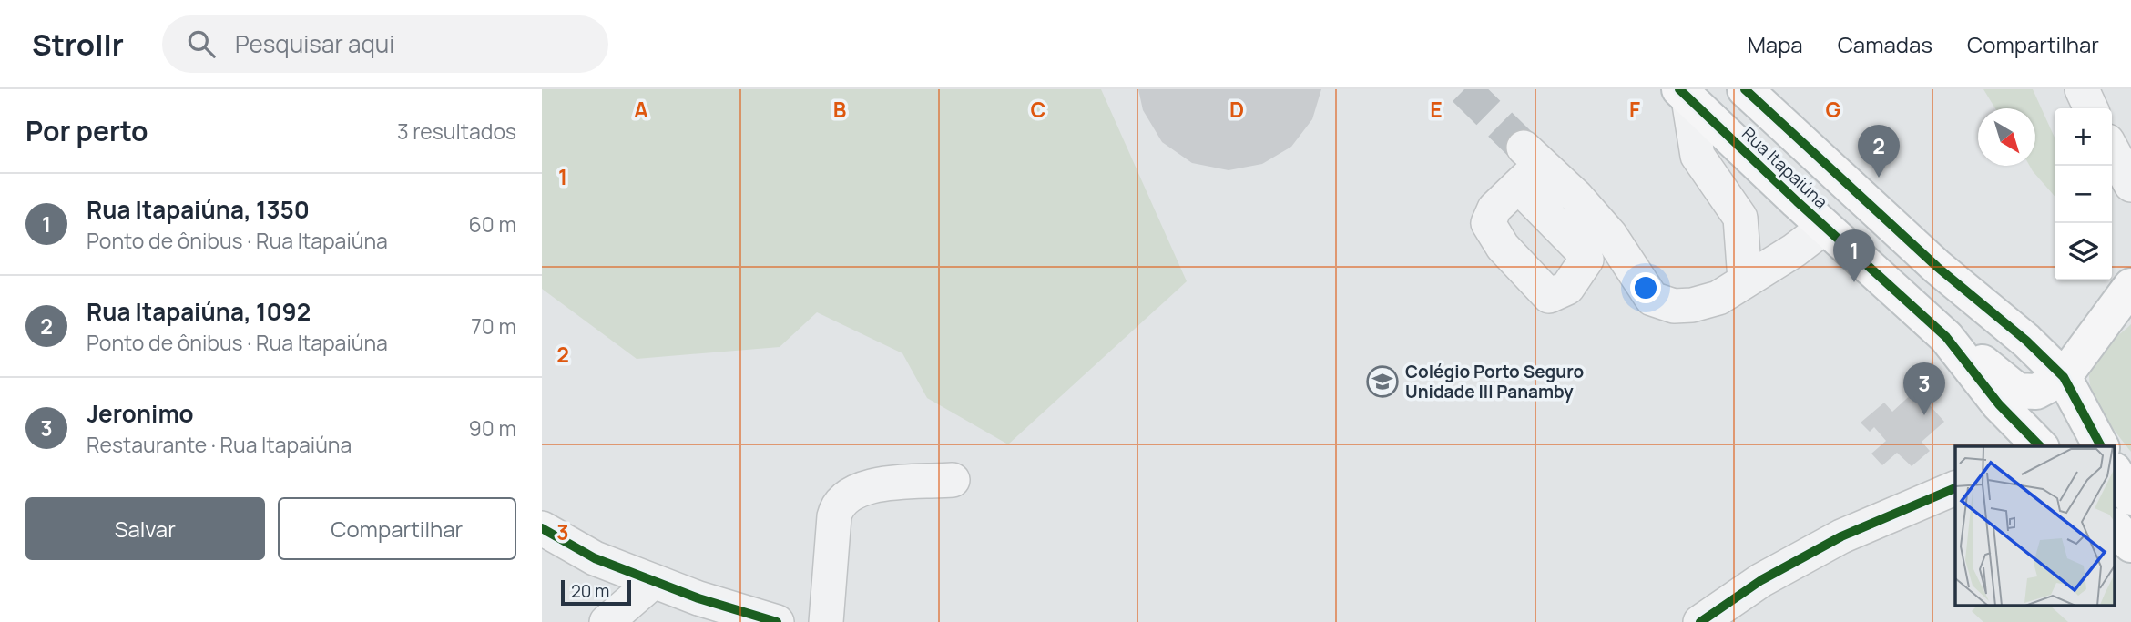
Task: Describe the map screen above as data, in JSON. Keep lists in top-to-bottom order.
{
  "streets": {
    "main road": ["Rua Itapaiúna"]
  },
  "places": {
    "school or university": ["Colégio Porto Seguro Unidade III Panamby"]
  },
  "scale_bar": "20 m",
  "north": "bottom right",
  "page": {
    "header": "Strollr",
    "search": "Pesquisar aqui",
    "nav": ["Mapa", "Camadas", "Compartilhar"],
    "heading": ["Por perto", "3 resultados"],
    "map_buttons": ["+", "−"],
    "pins": ["2", "1", "3"],
    "list": [
      {
        "mark": "1",
        "name": "Rua Itapaiúna, 1350",
        "note": "Ponto de ônibus · Rua Itapaiúna",
        "value": "60 m"
      },
      {
        "mark": "2",
        "name": "Rua Itapaiúna, 1092",
        "note": "Ponto de ônibus · Rua Itapaiúna",
        "value": "70 m"
      },
      {
        "mark": "3",
        "name": "Jeronimo",
        "note": "Restaurante · Rua Itapaiúna",
        "value": "90 m"
      }
    ],
    "buttons": ["Salvar", "Compartilhar"],
    "scale": "20 m"
  },
  "grid": {
    "columns": [
      "A",
      "B",
      "C",
      "D",
      "E",
      "F",
      "G"
    ],
    "rows": ["1", "2", "3"]
  }
}
